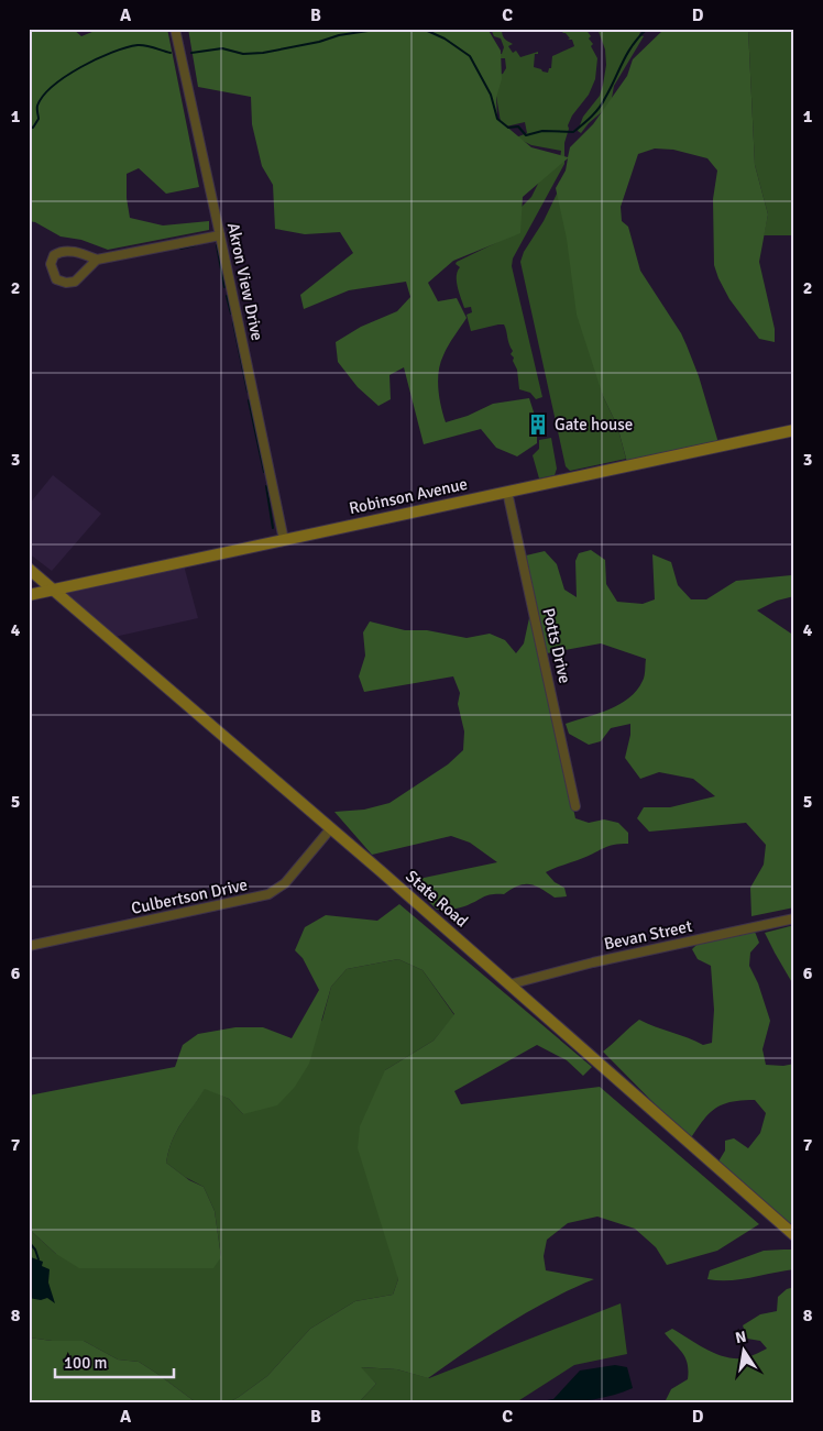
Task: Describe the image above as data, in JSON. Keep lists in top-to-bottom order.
{
  "streets": {
    "street": [
      "Akron View Drive",
      "Robinson Avenue",
      "Potts Drive",
      "Culbertson Drive",
      "State Road",
      "Bevan Street"
    ]
  },
  "crossings": [
    ["Akron View Drive", "Robinson Avenue"],
    ["Robinson Avenue", "Potts Drive"],
    ["Robinson Avenue", "State Road"],
    ["Culbertson Drive", "State Road"],
    ["State Road", "Bevan Street"]
  ],
  "places": {
    "building": ["Gate house"]
  },
  "scale_bar": "100 m",
  "north": "top",
  "grid": {
    "columns": [
      "A",
      "B",
      "C",
      "D"
    ],
    "rows": [
      "1",
      "2",
      "3",
      "4",
      "5",
      "6",
      "7",
      "8"
    ]
  }
}
